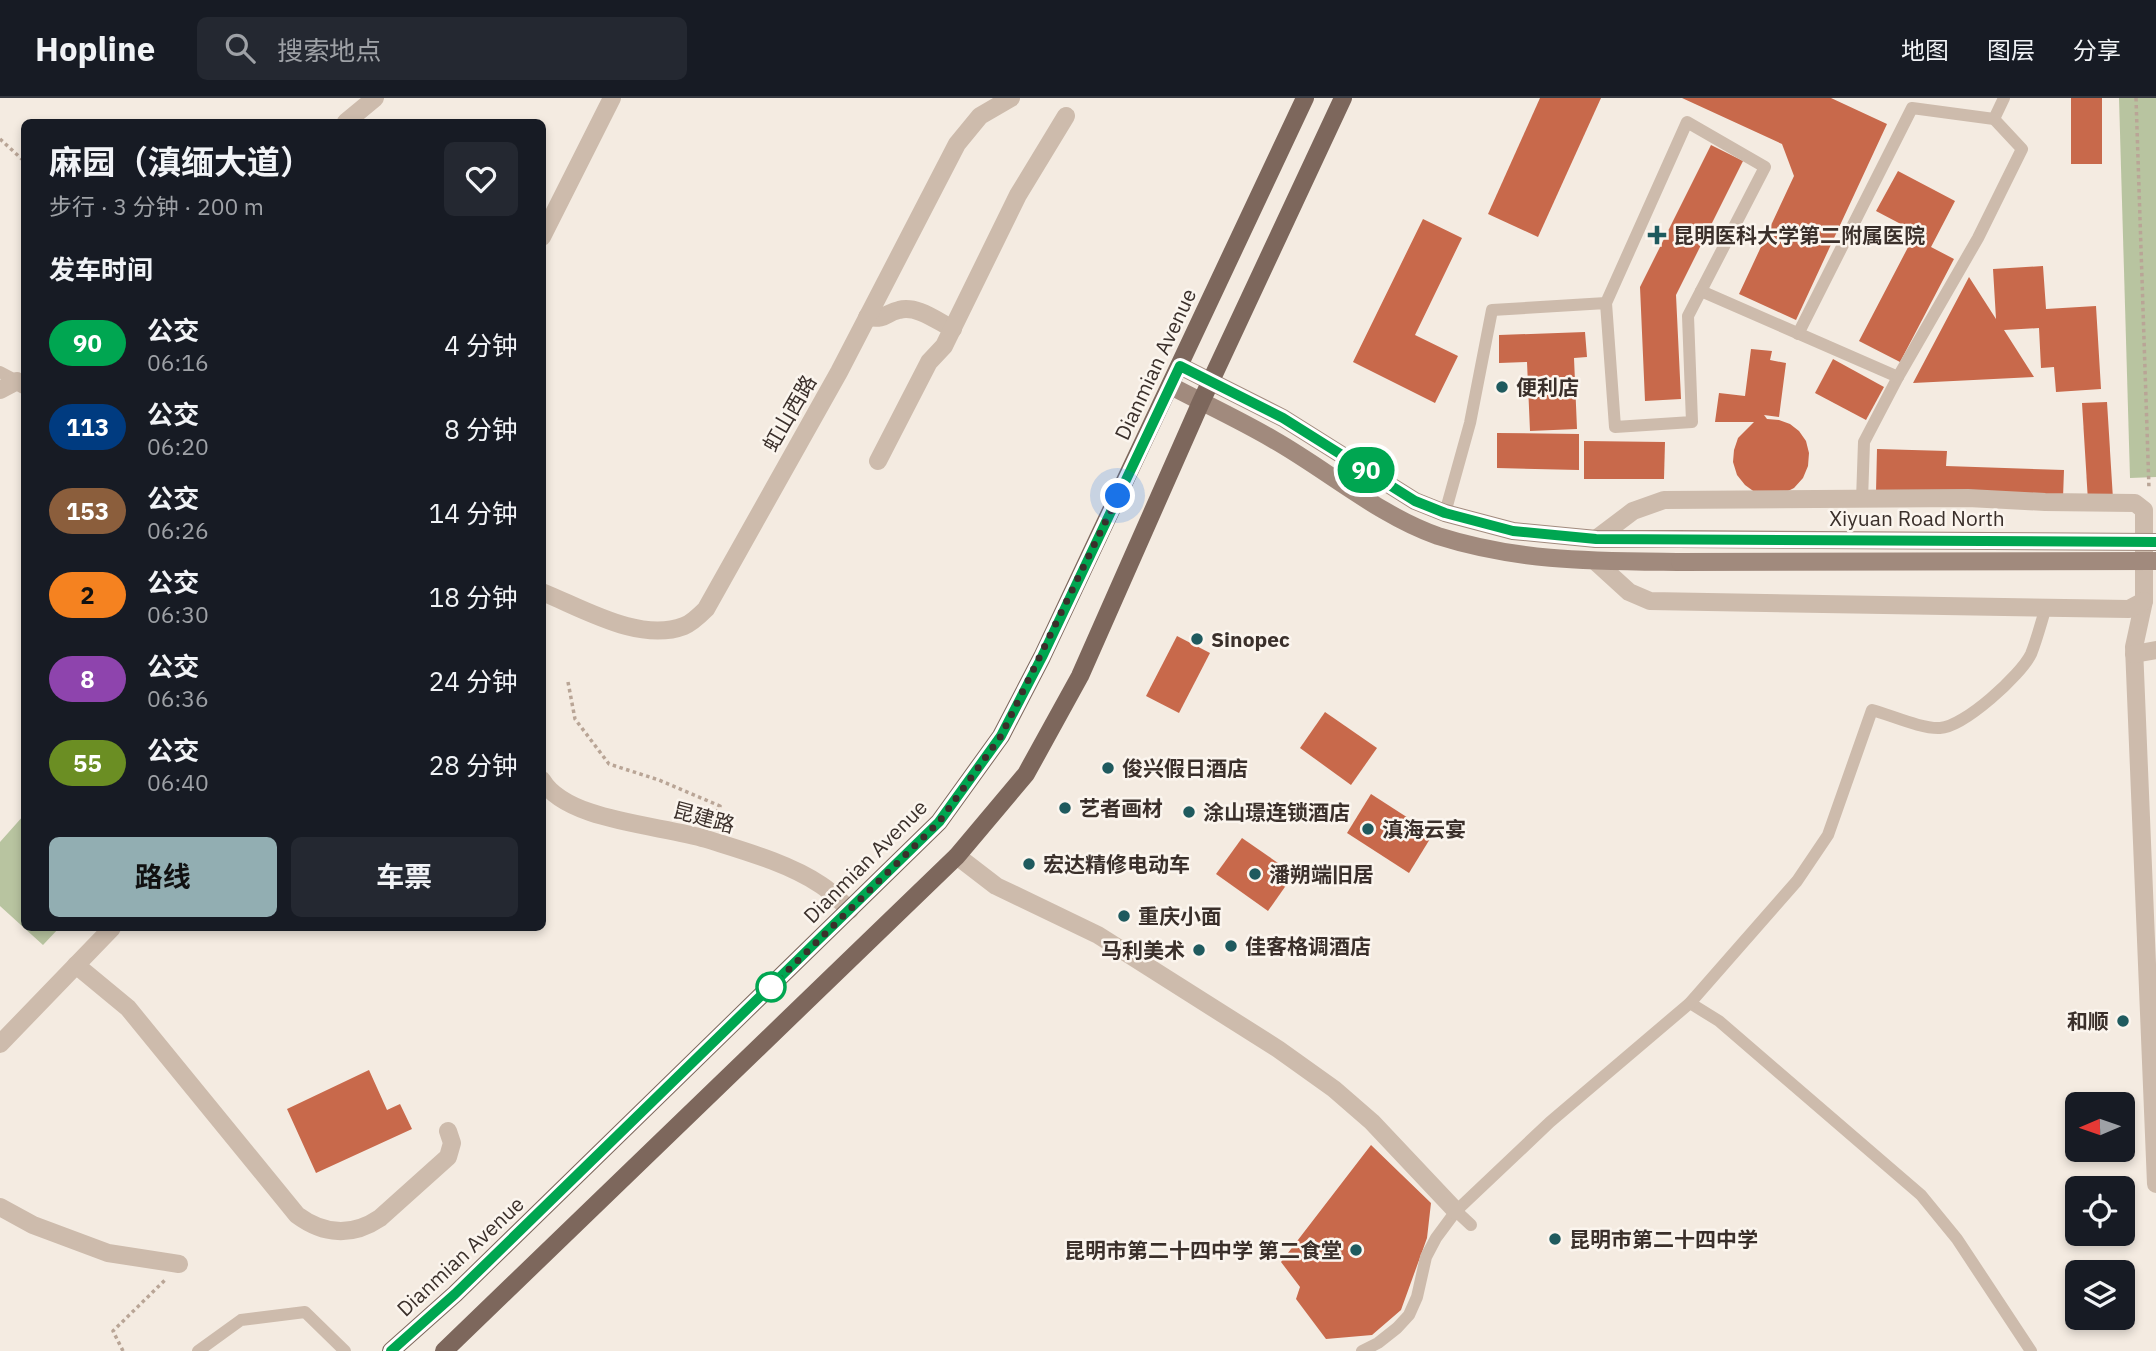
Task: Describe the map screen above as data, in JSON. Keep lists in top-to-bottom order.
{
  "streets": {
    "main road": ["Dianmian Avenue", "Xiyuan Road North"],
    "street": ["虹山西路", "昆建路"]
  },
  "crossings": [
    ["Dianmian Avenue", "Xiyuan Road North"],
    ["Dianmian Avenue", "昆建路"]
  ],
  "places": {
    "health": ["昆明医科大学第二附属医院"],
    "other": [
      "便利店",
      "Sinopec",
      "俊兴假日酒店",
      "艺者画材",
      "涂山璟连锁酒店",
      "滇海云宴",
      "宏达精修电动车",
      "潘朔端旧居",
      "重庆小面",
      "佳客格调酒店",
      "马利美术",
      "和顺",
      "昆明市第二十四中学",
      "昆明市第二十四中学 第二食堂"
    ]
  },
  "lines": ["bus line 90"],
  "north": "left",
  "page": {
    "header": "Hopline",
    "search": "搜索地点",
    "nav": ["地图", "图层", "分享"],
    "on_map": "90",
    "heading": [
      ["麻园（滇缅大道）", "步行 · 3 分钟 · 200 m"],
      "发车时间"
    ],
    "list": [
      {
        "mark": "90",
        "name": "公交",
        "note": "06:16",
        "value": "4 分钟"
      },
      {
        "mark": "113",
        "name": "公交",
        "note": "06:20",
        "value": "8 分钟"
      },
      {
        "mark": "153",
        "name": "公交",
        "note": "06:26",
        "value": "14 分钟"
      },
      {
        "mark": "2",
        "name": "公交",
        "note": "06:30",
        "value": "18 分钟"
      },
      {
        "mark": "8",
        "name": "公交",
        "note": "06:36",
        "value": "24 分钟"
      },
      {
        "mark": "55",
        "name": "公交",
        "note": "06:40",
        "value": "28 分钟"
      }
    ],
    "buttons": ["路线", "车票"]
  }
}
